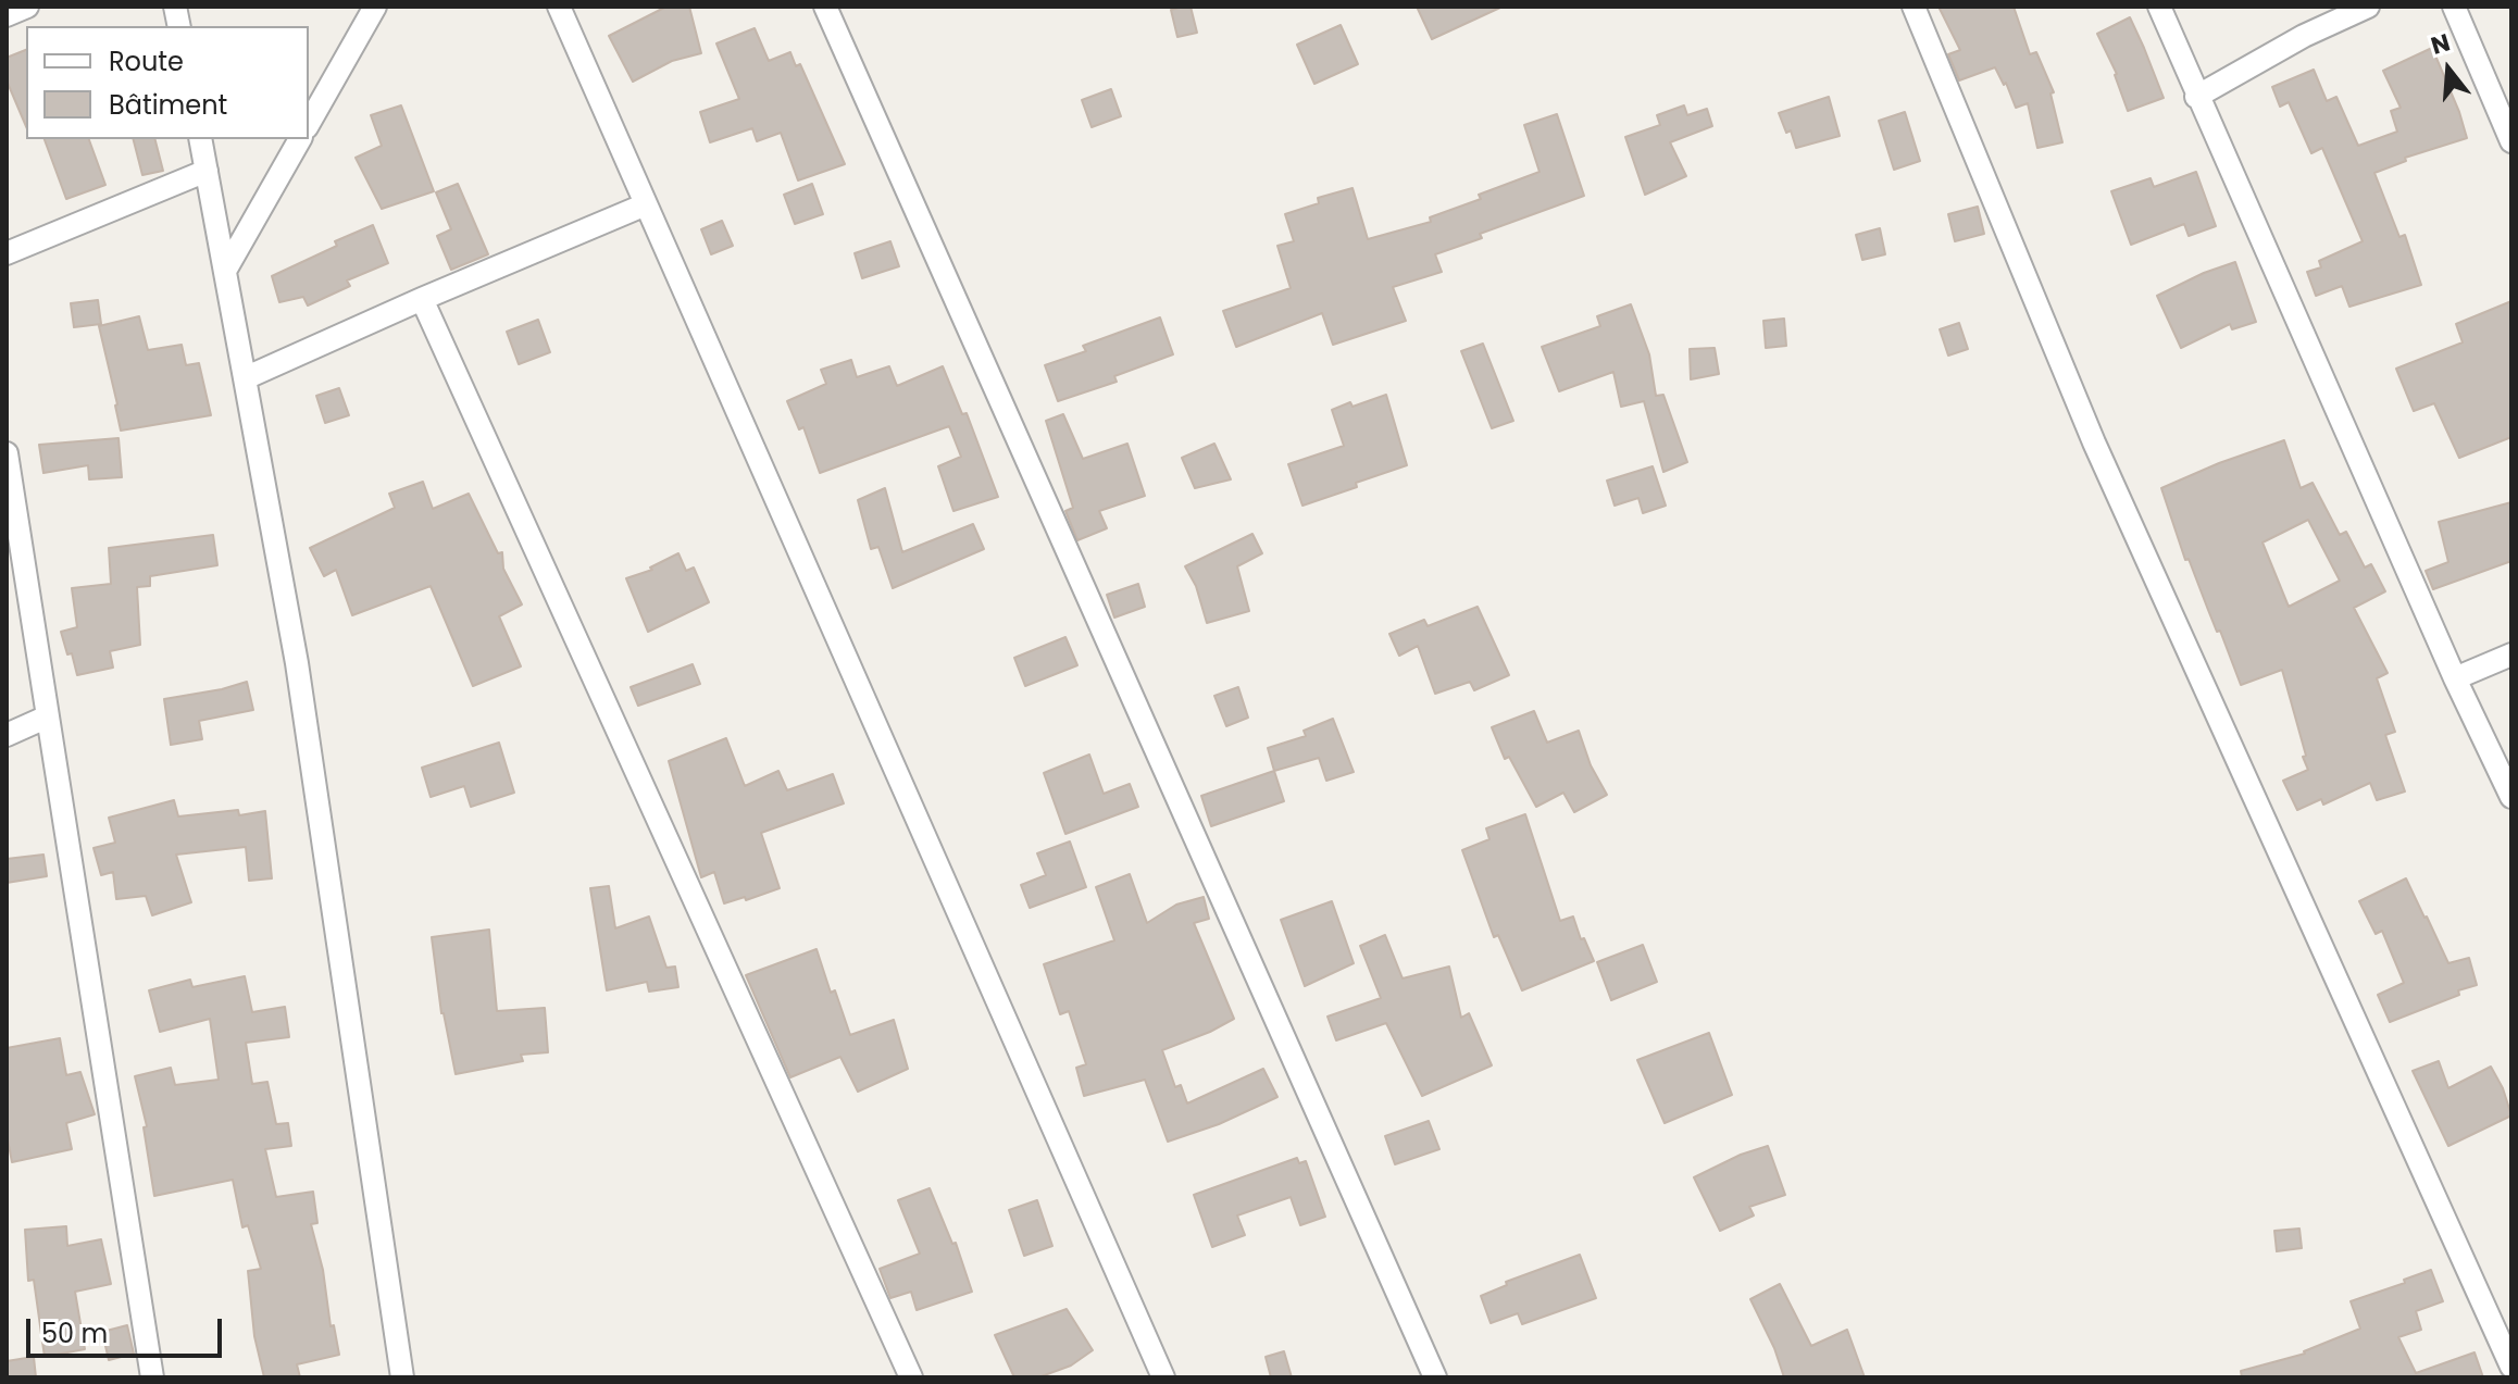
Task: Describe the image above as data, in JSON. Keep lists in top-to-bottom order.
{
  "legend": ["Route", "Bâtiment"],
  "scale_bar": "50 m",
  "north": "top"
}
